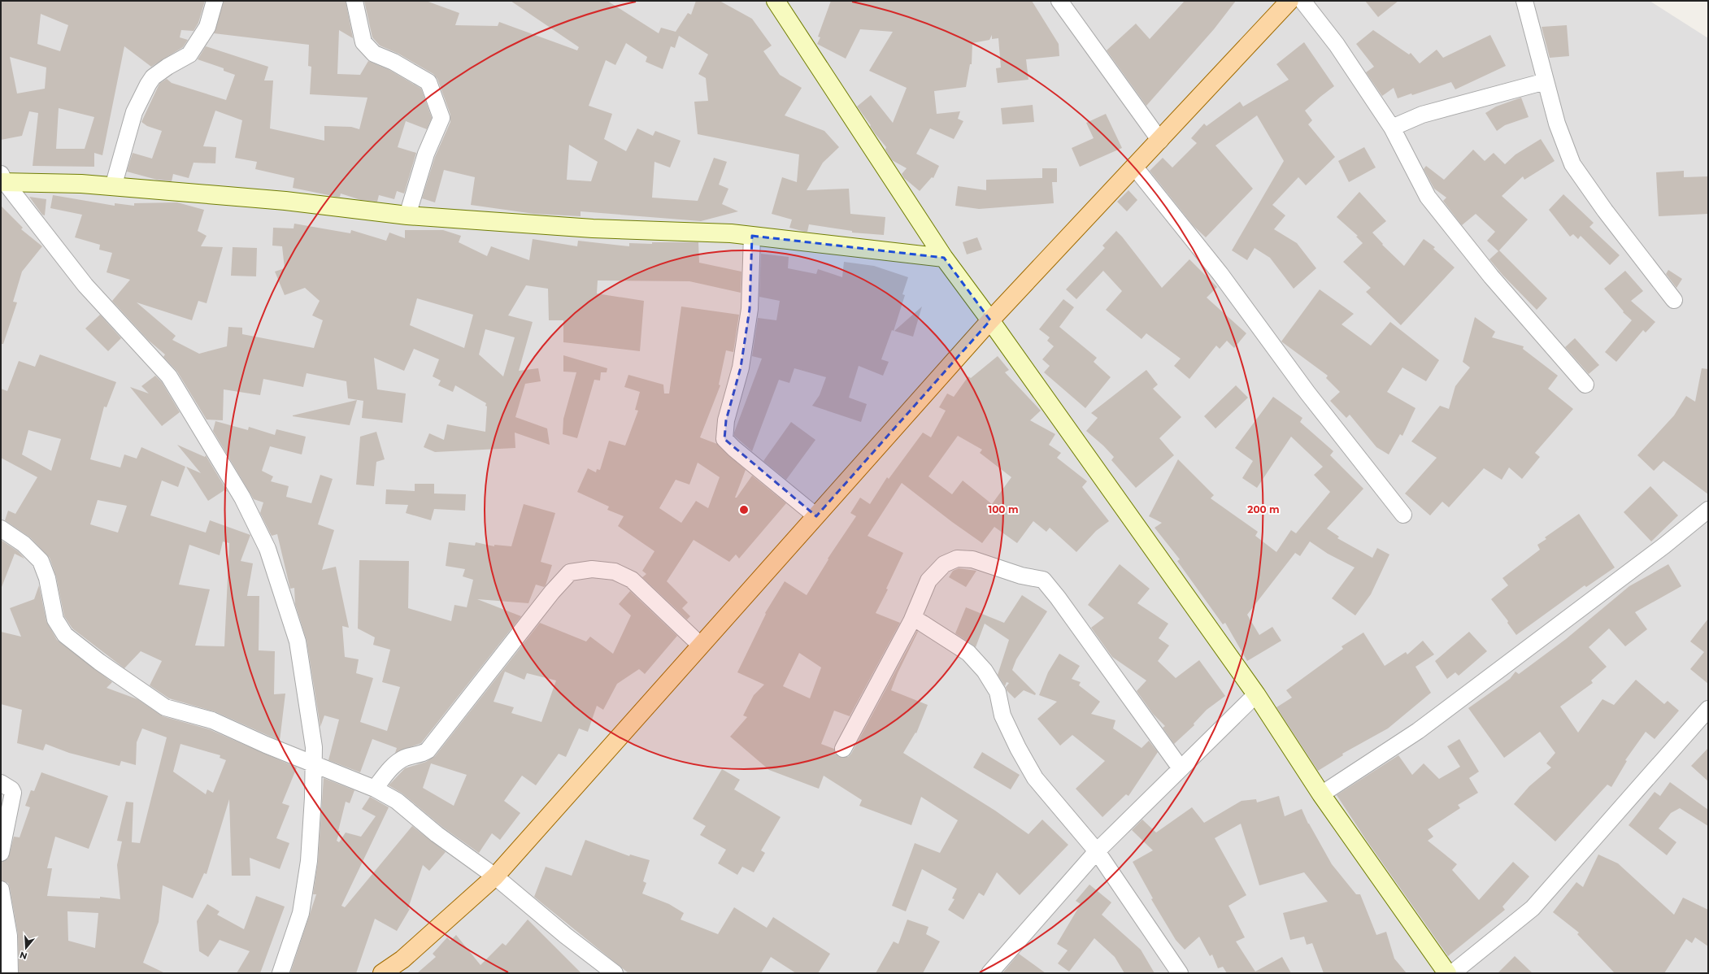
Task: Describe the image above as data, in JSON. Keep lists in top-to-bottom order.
{
  "north": "bottom",
  "rings": ["100 m", "200 m"]
}
